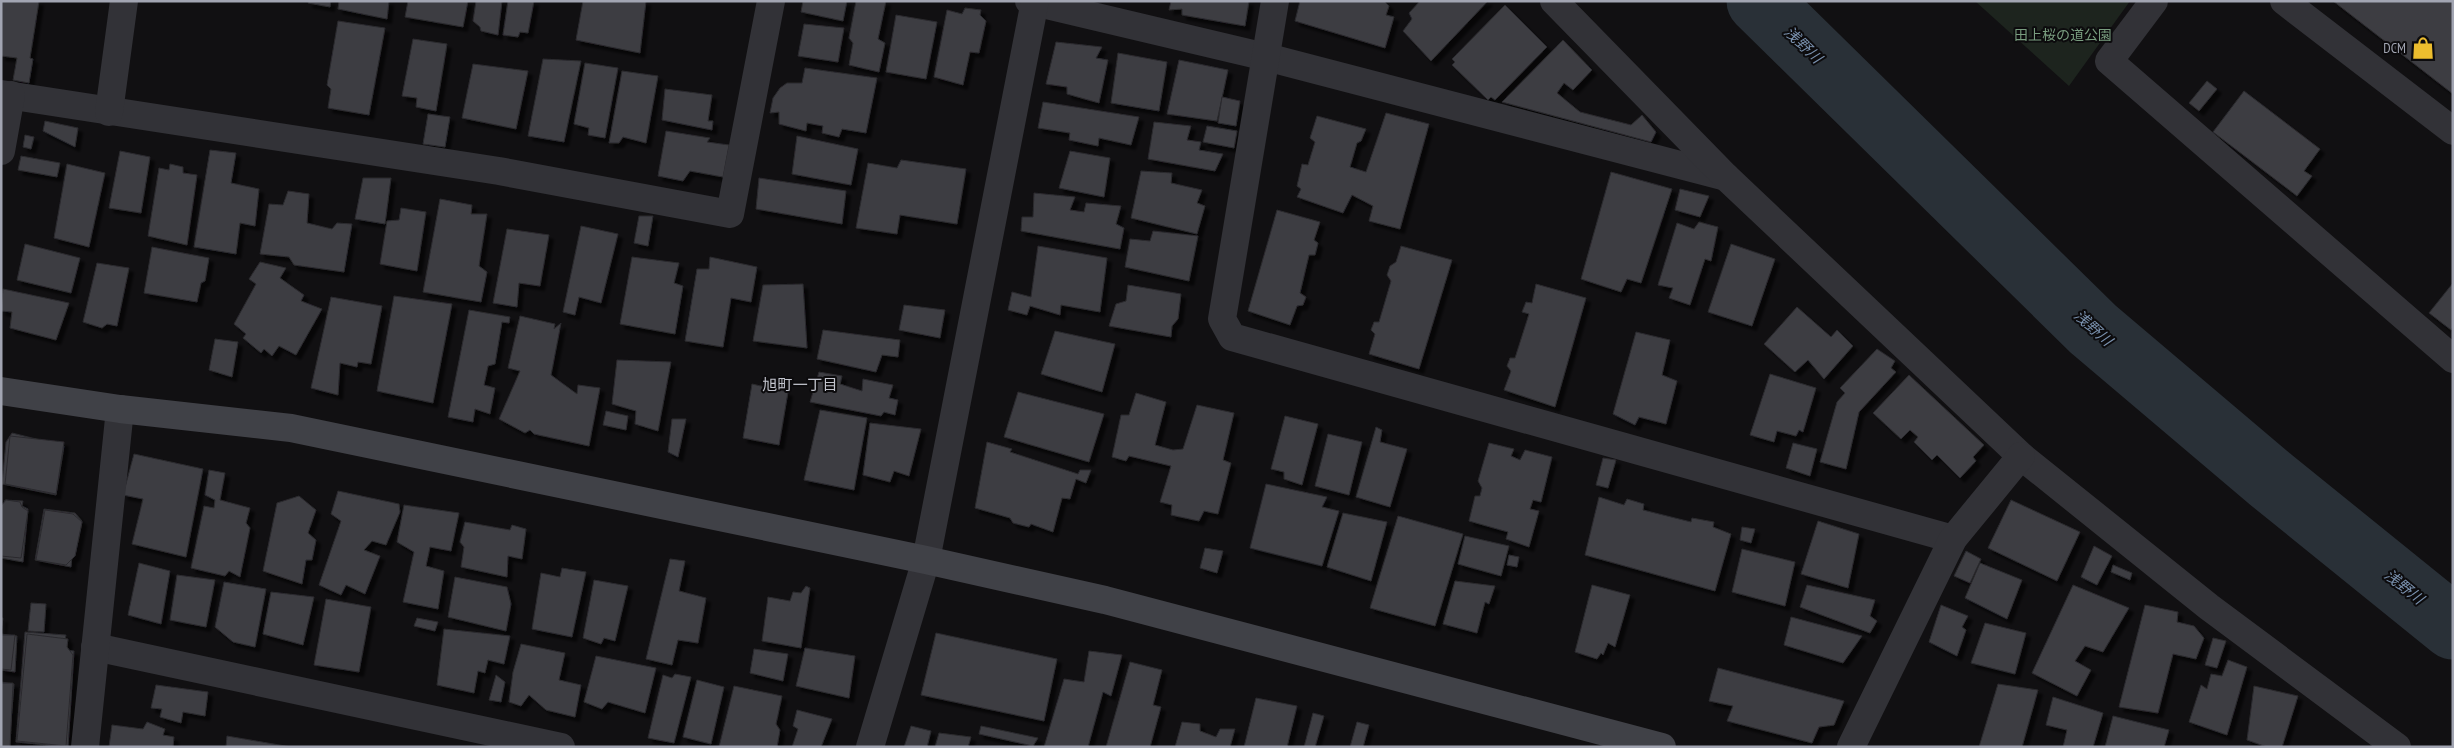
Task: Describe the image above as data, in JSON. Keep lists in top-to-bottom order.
{
  "districts": ["旭町一丁目"],
  "water": ["浅野川"],
  "parks": ["田上桜の道公園"],
  "places": {
    "shop": ["DCM"]
  }
}
